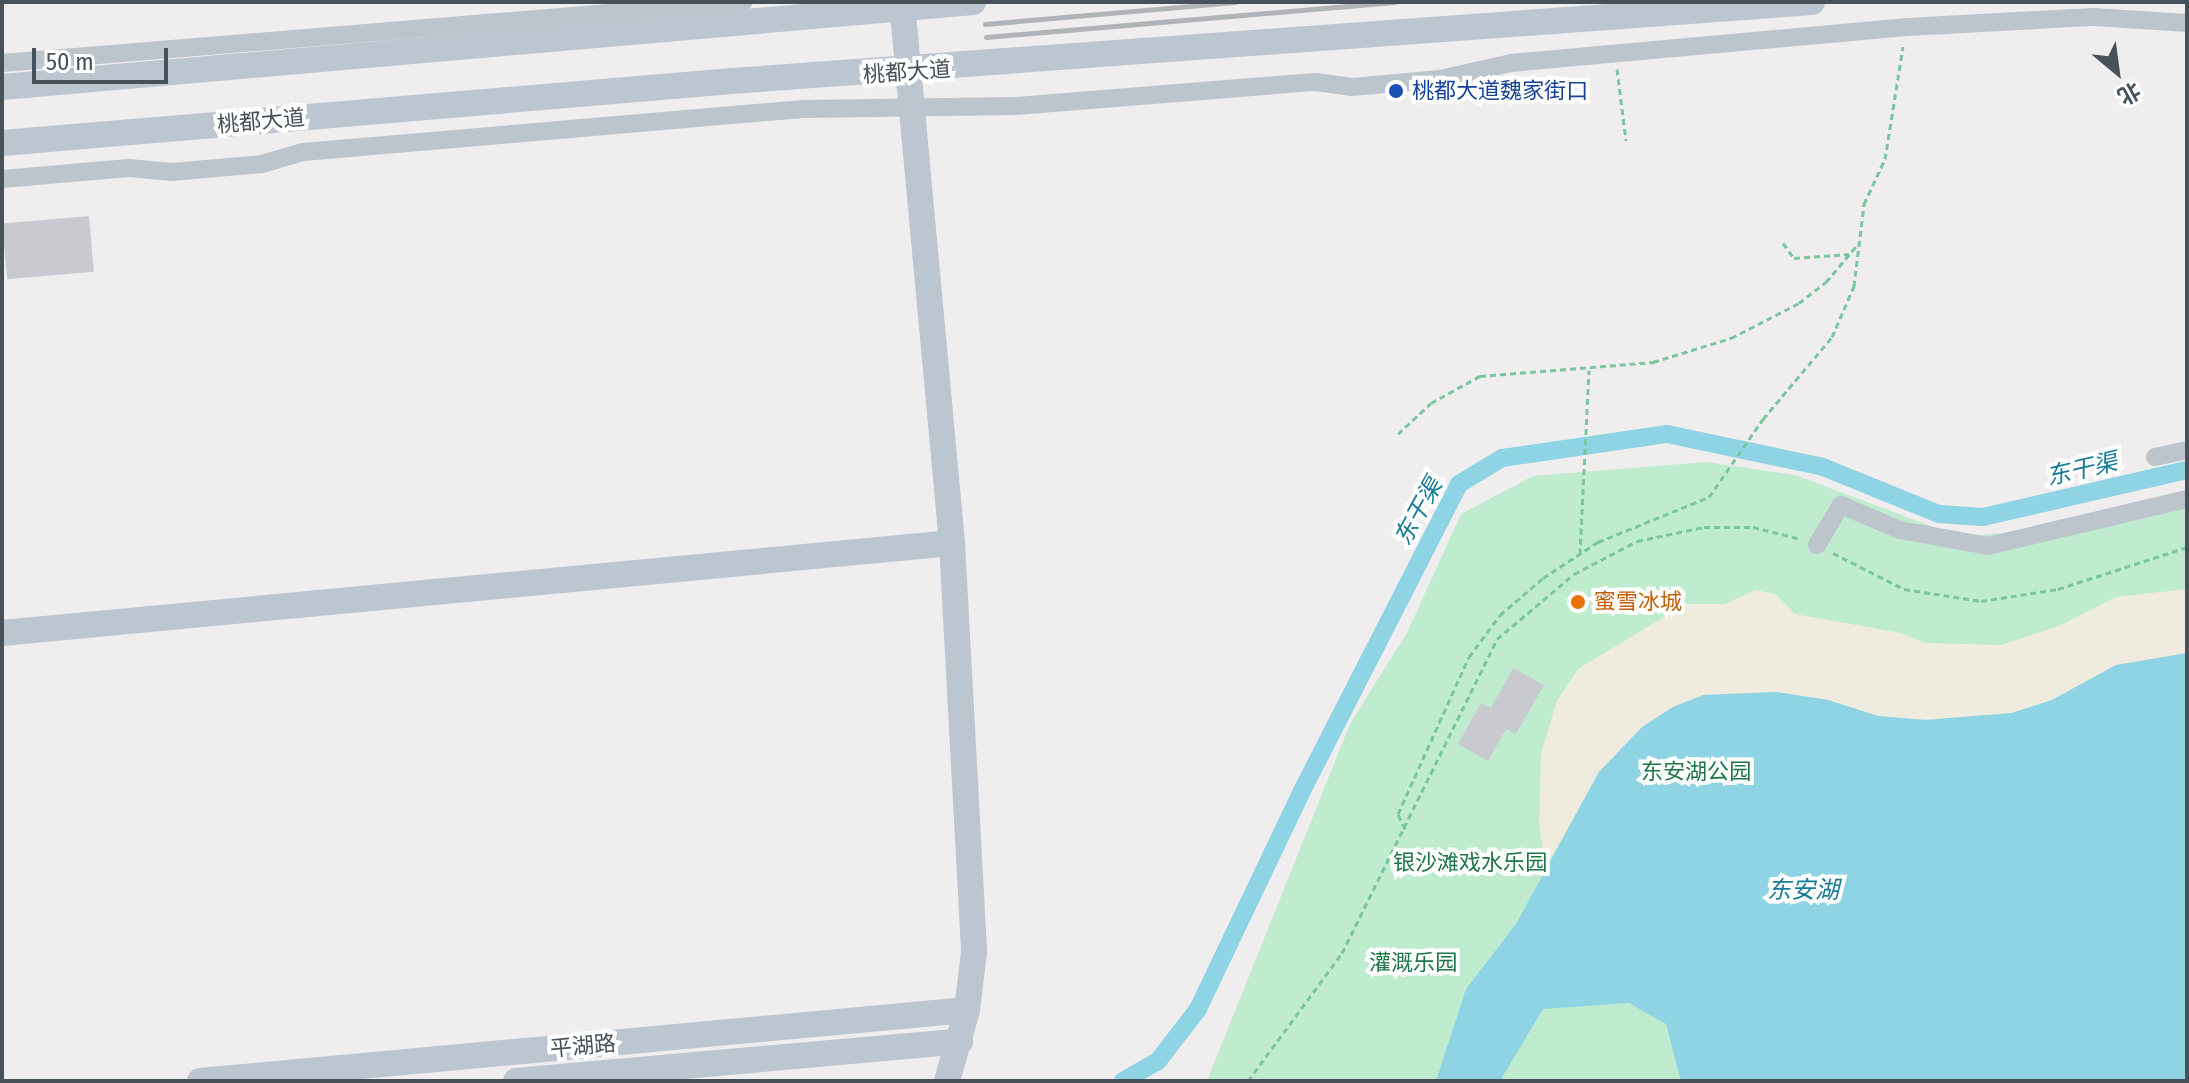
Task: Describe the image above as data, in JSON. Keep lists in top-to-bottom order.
{
  "streets": {
    "street": ["桃都大道", "平湖路"]
  },
  "water": ["东干渠", "东安湖"],
  "parks": ["东安湖公园", "银沙滩戏水乐园", "灌溉乐园"],
  "places": ["桃都大道魏家街口", "蜜雪冰城"],
  "scale_bar": "50 m",
  "north": "bottom right"
}
